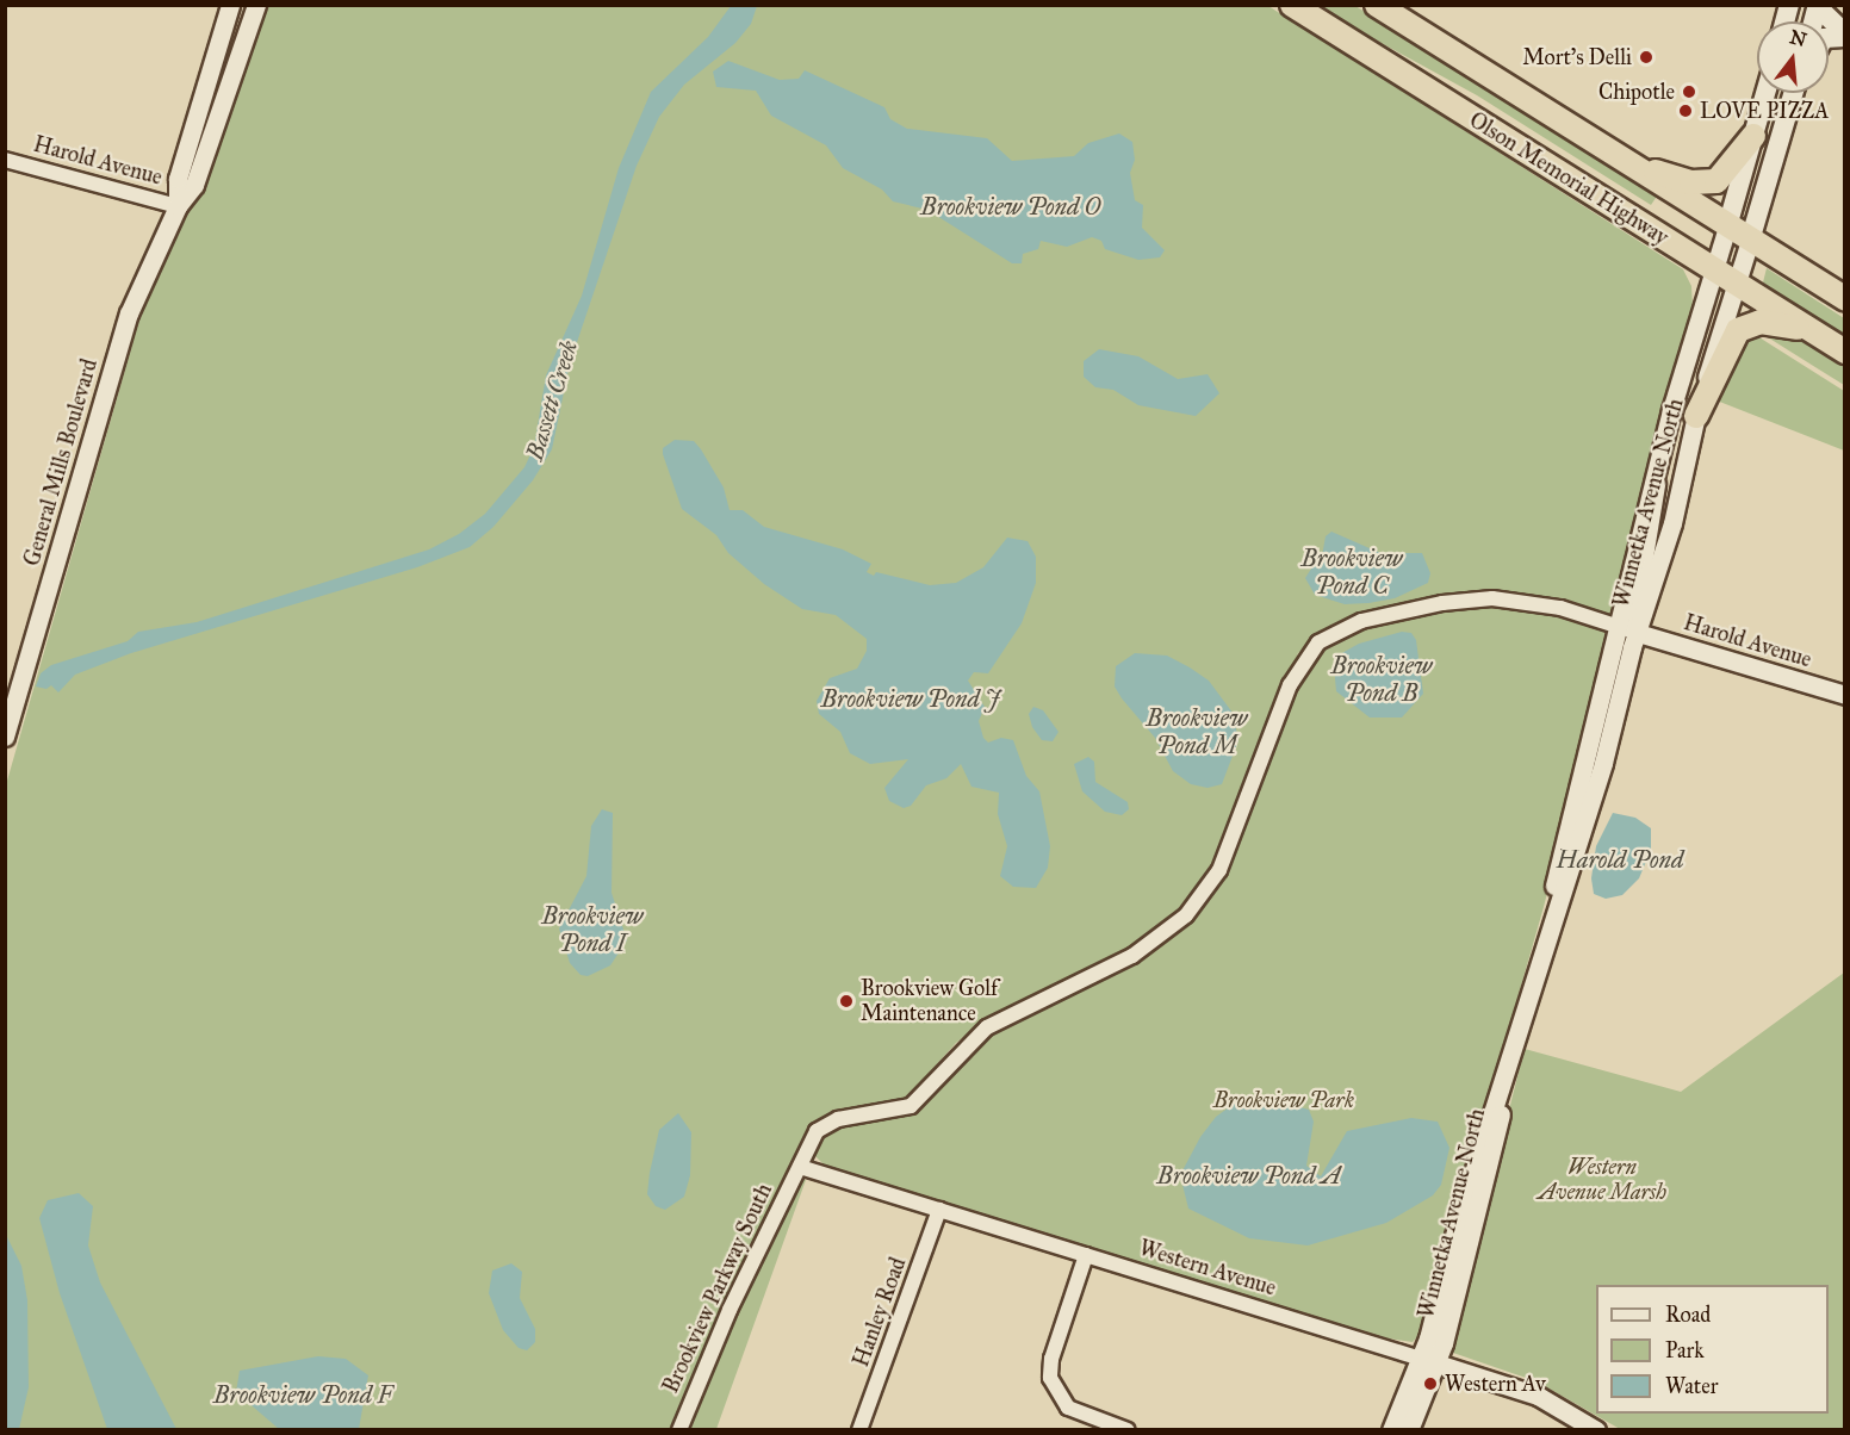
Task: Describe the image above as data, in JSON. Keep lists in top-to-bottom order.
{
  "streets": {
    "highway": ["Olson Memorial Highway"],
    "main road": ["Winnetka Avenue North"],
    "street": [
      "Harold Avenue",
      "General Mills Boulevard",
      "Western Avenue",
      "Brookview Parkway South",
      "Hanley Road"
    ]
  },
  "crossings": [
    ["Harold Avenue", "General Mills Boulevard"],
    ["Harold Avenue", "Winnetka Avenue North"],
    ["Harold Avenue", "Brookview Parkway South"],
    ["Olson Memorial Highway", "Winnetka Avenue North"],
    ["Winnetka Avenue North", "Western Avenue"],
    ["Winnetka Avenue North", "Brookview Parkway South"],
    ["Western Avenue", "Brookview Parkway South"],
    ["Western Avenue", "Hanley Road"]
  ],
  "water": [
    "Brookview Pond O",
    "Bassett Creek",
    "Brookview Pond C",
    "Brookview Pond B",
    "Brookview Pond J",
    "Brookview Pond M",
    "Harold Pond",
    "Brookview Pond I",
    "Brookview Pond A",
    "Brookview Pond F"
  ],
  "parks": ["Brookview Park", "Western Avenue Marsh"],
  "places": [
    "Mort's Delli",
    "Chipotle",
    "LOVE PIZZA",
    "Brookview Golf Maintenance",
    "Western Av"
  ],
  "legend": ["Road", "Park", "Water"],
  "north": "top"
}
